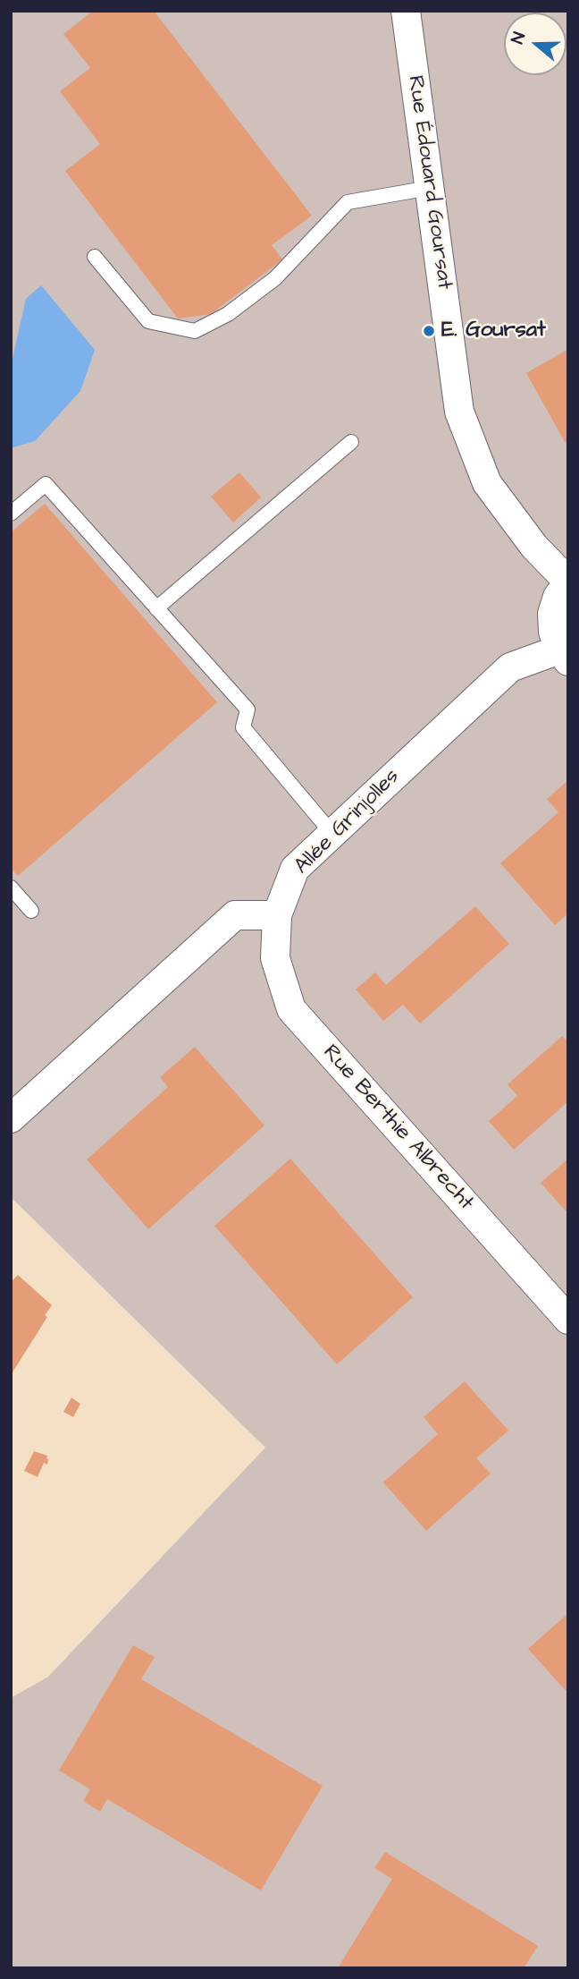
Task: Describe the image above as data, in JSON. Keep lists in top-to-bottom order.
{
  "streets": {
    "street": ["Rue Édouard Goursat", "Allée Grinjolles", "Rue Berthie Albrecht"]
  },
  "crossings": [
    ["Allée Grinjolles", "Rue Berthie Albrecht"]
  ],
  "places": ["E. Goursat"],
  "north": "left"
}
